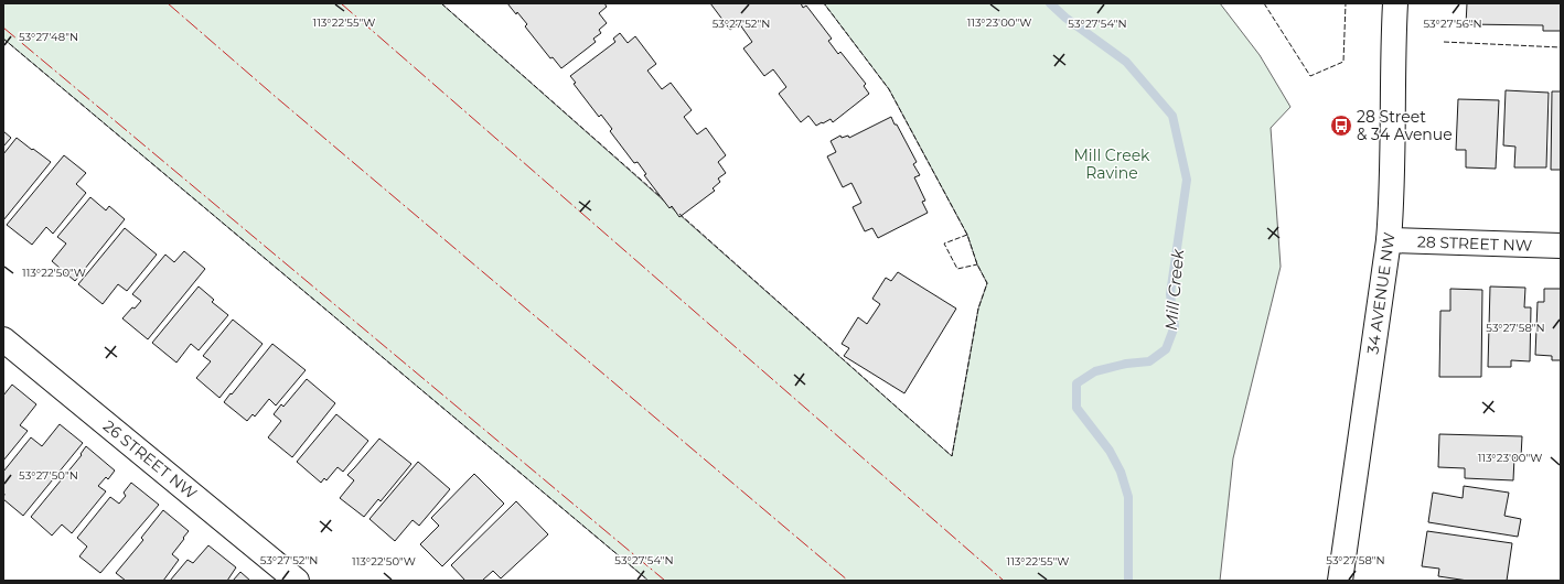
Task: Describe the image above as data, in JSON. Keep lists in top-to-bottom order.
{
  "streets": {
    "street": ["28 STREET NW", "34 AVENUE NW", "26 STREET NW"]
  },
  "crossings": [
    ["28 STREET NW", "34 AVENUE NW"]
  ],
  "water": ["Mill Creek"],
  "parks": ["Mill Creek Ravine"],
  "places": {
    "bus stop": ["28 Street & 34 Avenue"]
  },
  "coordinates": [
    "113°22'55\"W",
    "113°23'00\"W",
    "53°27'52\"N",
    "53°27'54\"N",
    "53°27'56\"N",
    "53°27'48\"N",
    "113°22'50\"W",
    "53°27'58\"N",
    "53°27'50\"N"
  ]
}
